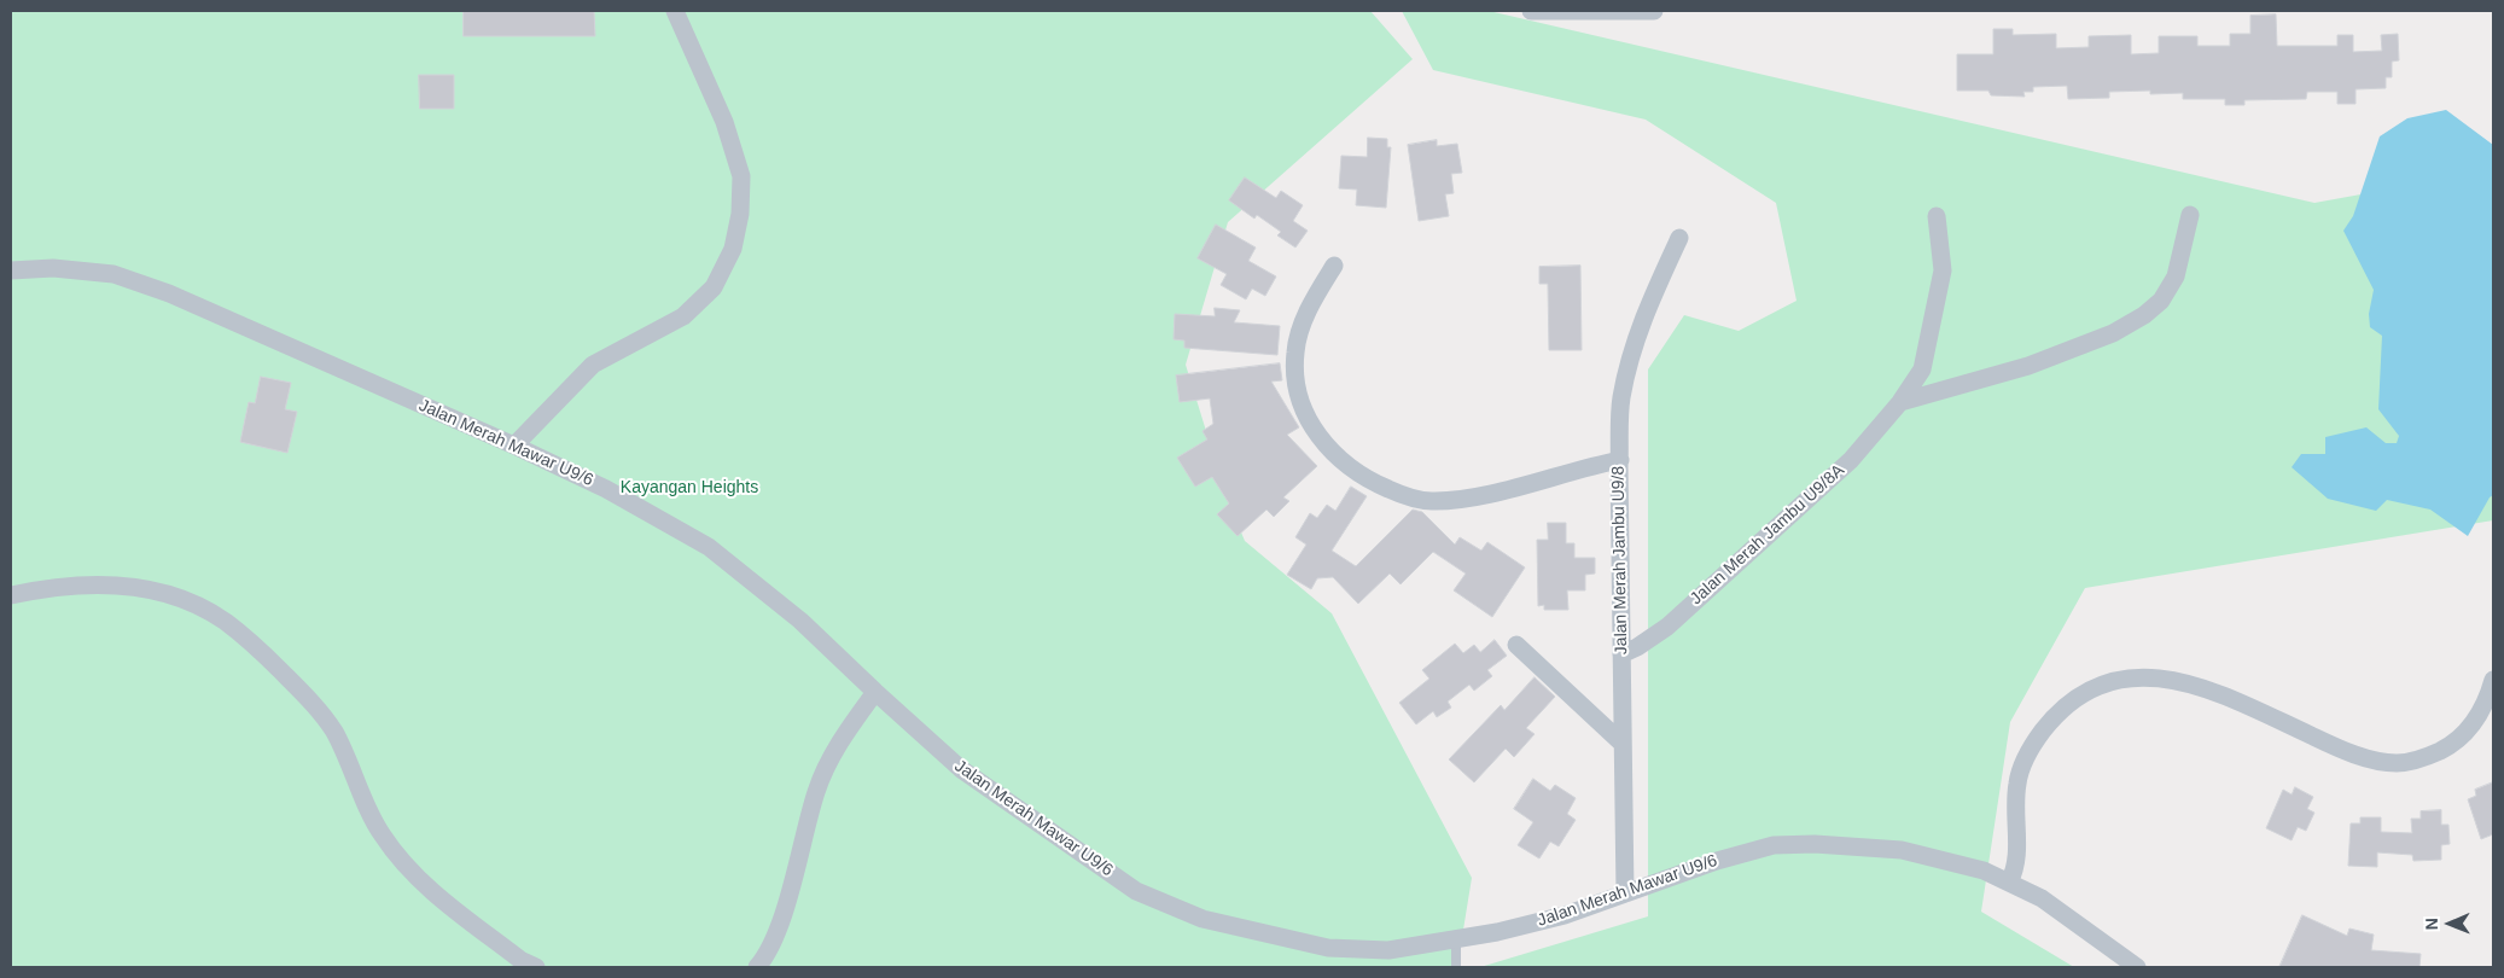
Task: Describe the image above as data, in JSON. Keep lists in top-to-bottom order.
{
  "streets": {
    "street": ["Jalan Merah Mawar U9/6", "Jalan Merah Jambu U9/8A", "Jalan Merah Jambu U9/8"]
  },
  "crossings": [
    ["Jalan Merah Mawar U9/6", "Jalan Merah Jambu U9/8"],
    ["Jalan Merah Jambu U9/8A", "Jalan Merah Jambu U9/8"]
  ],
  "parks": ["Kayangan Heights"],
  "north": "left"
}
